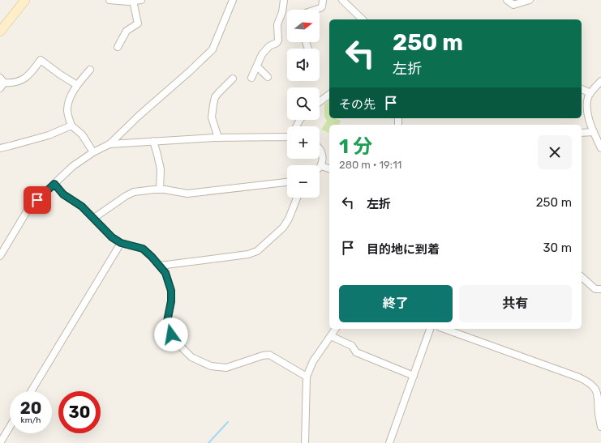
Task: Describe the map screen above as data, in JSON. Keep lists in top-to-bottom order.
{
  "north": "right",
  "page": {
    "map_buttons": ["+", "−"],
    "turn": ["250 m", "左折"],
    "then": "その先",
    "heading": ["1 分", "280 m · 19:11"],
    "list": [
      {
        "name": "左折",
        "value": "250 m"
      },
      {
        "name": "目的地に到着",
        "value": "30 m"
      }
    ],
    "buttons": ["終了", "共有"],
    "speed": "20 km/h",
    "limit": "30"
  }
}
